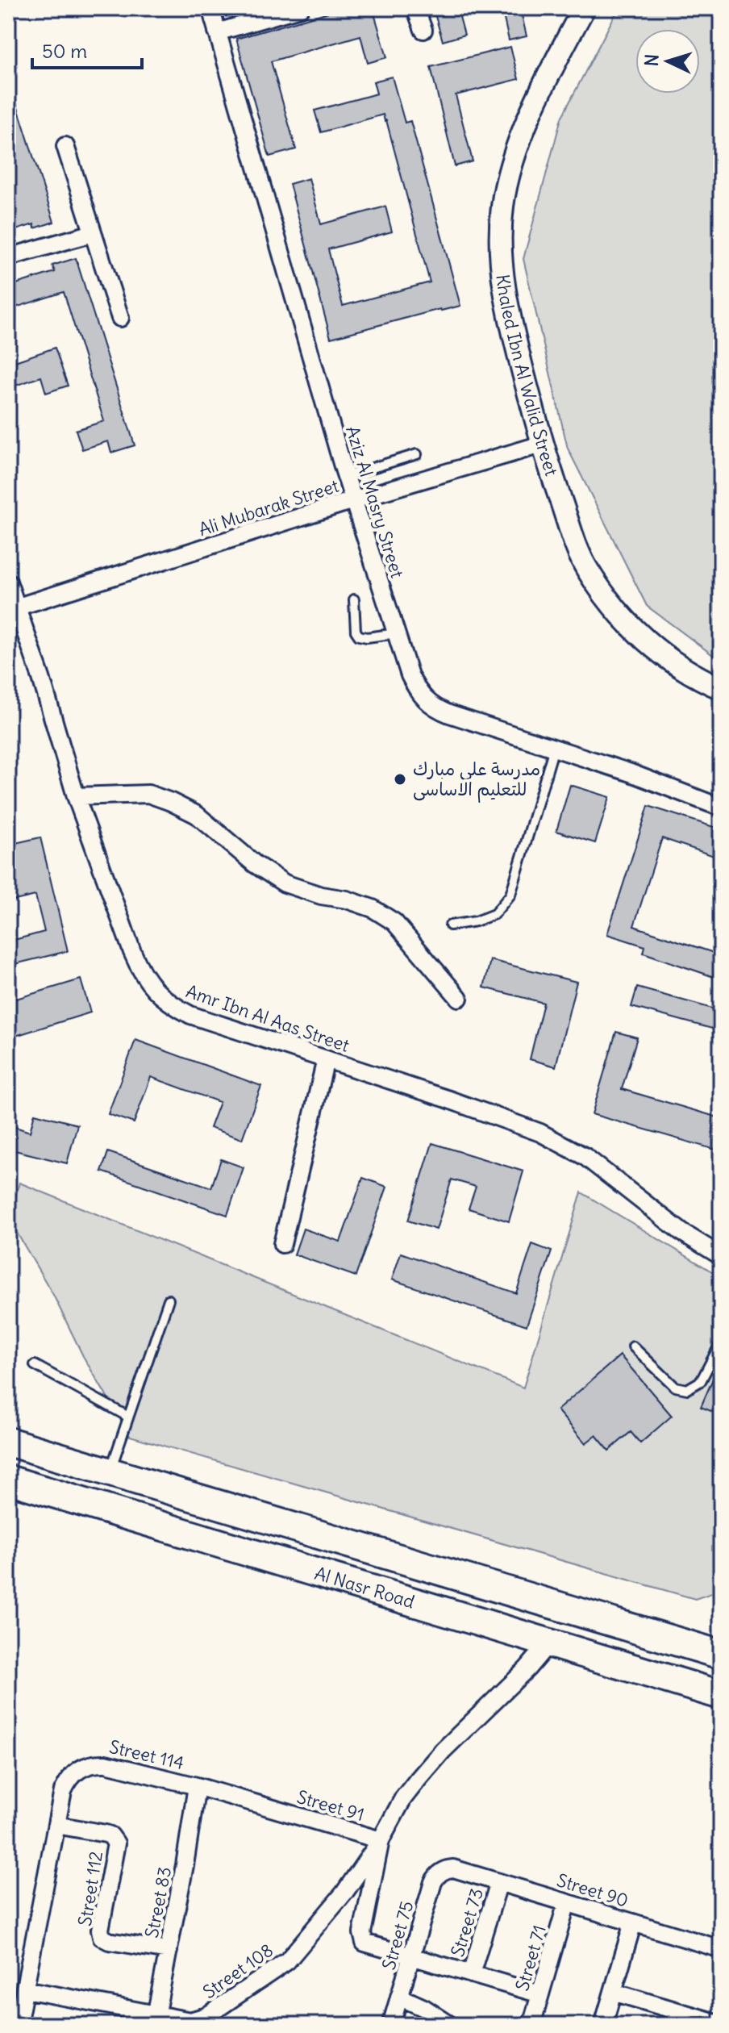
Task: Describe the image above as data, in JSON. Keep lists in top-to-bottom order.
{
  "streets": {
    "highway": ["Al Nasr Road"],
    "street": [
      "Khaled Ibn Al Walid Street",
      "Aziz Al Masry Street",
      "Ali Mubarak Street",
      "Amr Ibn Al Aas Street",
      "Street 114",
      "Street 91",
      "Street 112",
      "Street 90",
      "Street 83",
      "Street 73",
      "Street 75",
      "Street 71",
      "Street 108"
    ]
  },
  "crossings": [
    ["Khaled Ibn Al Walid Street", "Ali Mubarak Street"],
    ["Aziz Al Masry Street", "Ali Mubarak Street"],
    ["Ali Mubarak Street", "Amr Ibn Al Aas Street"],
    ["Street 114", "Street 91"],
    ["Street 114", "Street 112"],
    ["Street 114", "Street 83"],
    ["Street 91", "Street 83"],
    ["Street 91", "Street 75"],
    ["Street 91", "Street 108"],
    ["Street 112", "Street 83"],
    ["Street 90", "Street 73"],
    ["Street 90", "Street 75"],
    ["Street 90", "Street 71"],
    ["Street 83", "Street 108"]
  ],
  "places": ["مدرسة على مبارك للتعليم الاساسى"],
  "scale_bar": "50 m",
  "north": "left"
}
